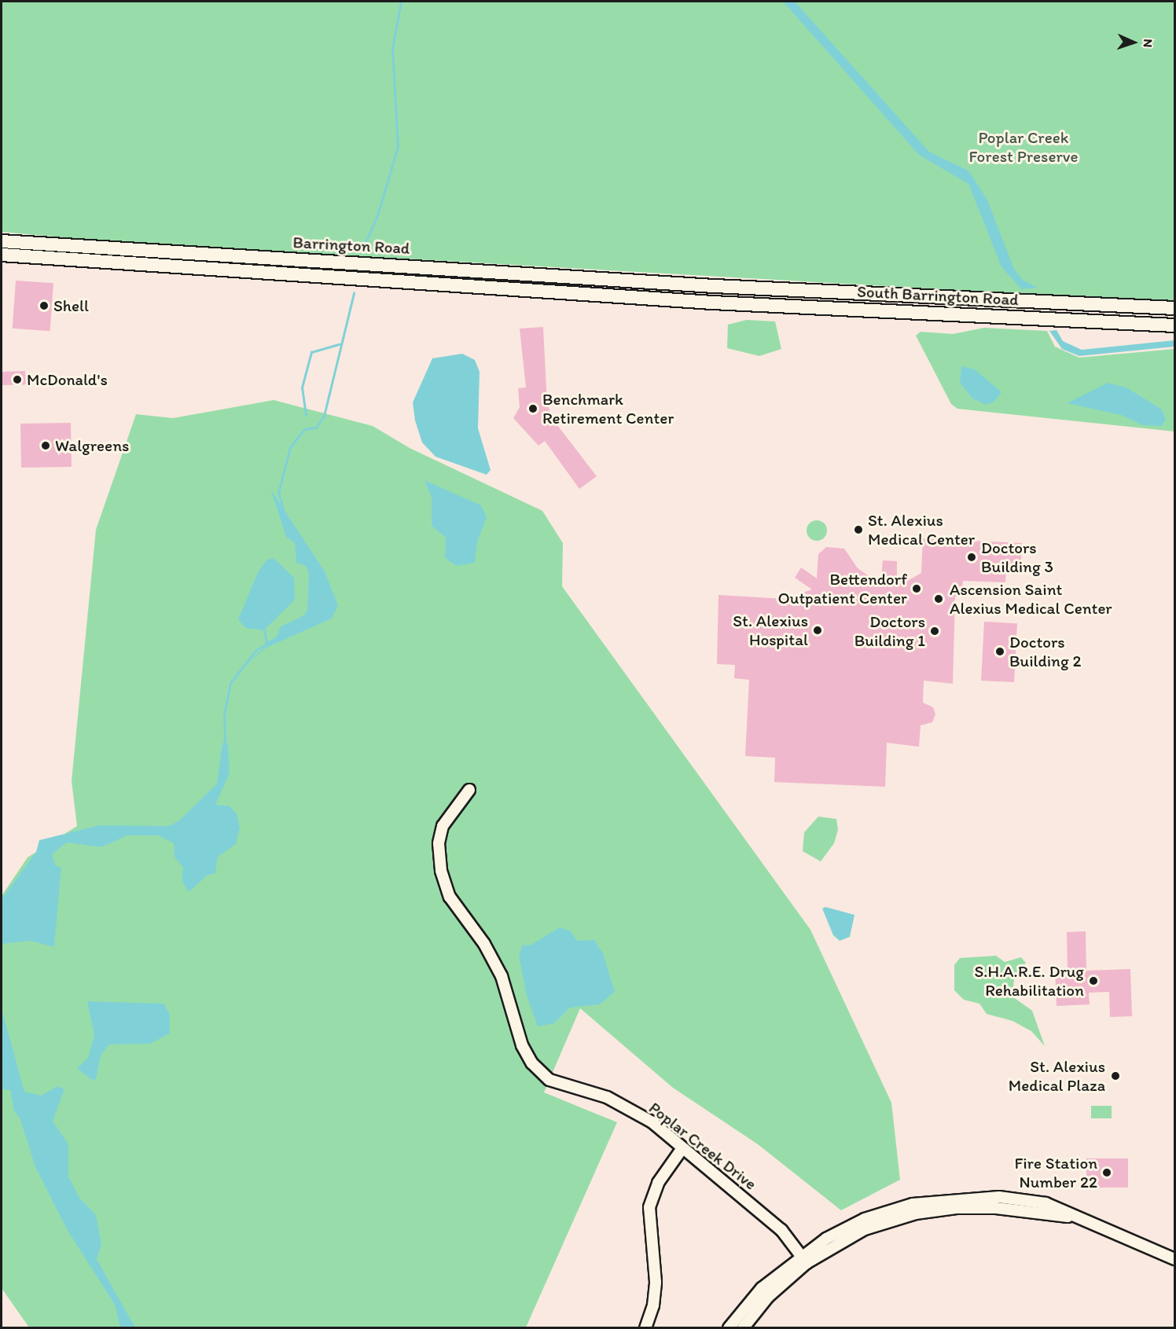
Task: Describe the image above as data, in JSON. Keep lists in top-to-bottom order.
{
  "streets": {
    "main road": ["Barrington Road", "South Barrington Road"],
    "street": ["Poplar Creek Drive"]
  },
  "crossings": [
    ["Barrington Road", "South Barrington Road"]
  ],
  "parks": ["Poplar Creek Forest Preserve"],
  "places": [
    "Shell",
    "McDonald's",
    "Benchmark Retirement Center",
    "Walgreens",
    "St. Alexius Medical Center",
    "Doctors Building 3",
    "Bettendorf Outpatient Center",
    "Ascension Saint Alexius Medical Center",
    "St. Alexius Hospital",
    "Doctors Building 1",
    "Doctors Building 2",
    "S.H.A.R.E. Drug Rehabilitation",
    "St. Alexius Medical Plaza",
    "Fire Station Number 22"
  ],
  "north": "right"
}
